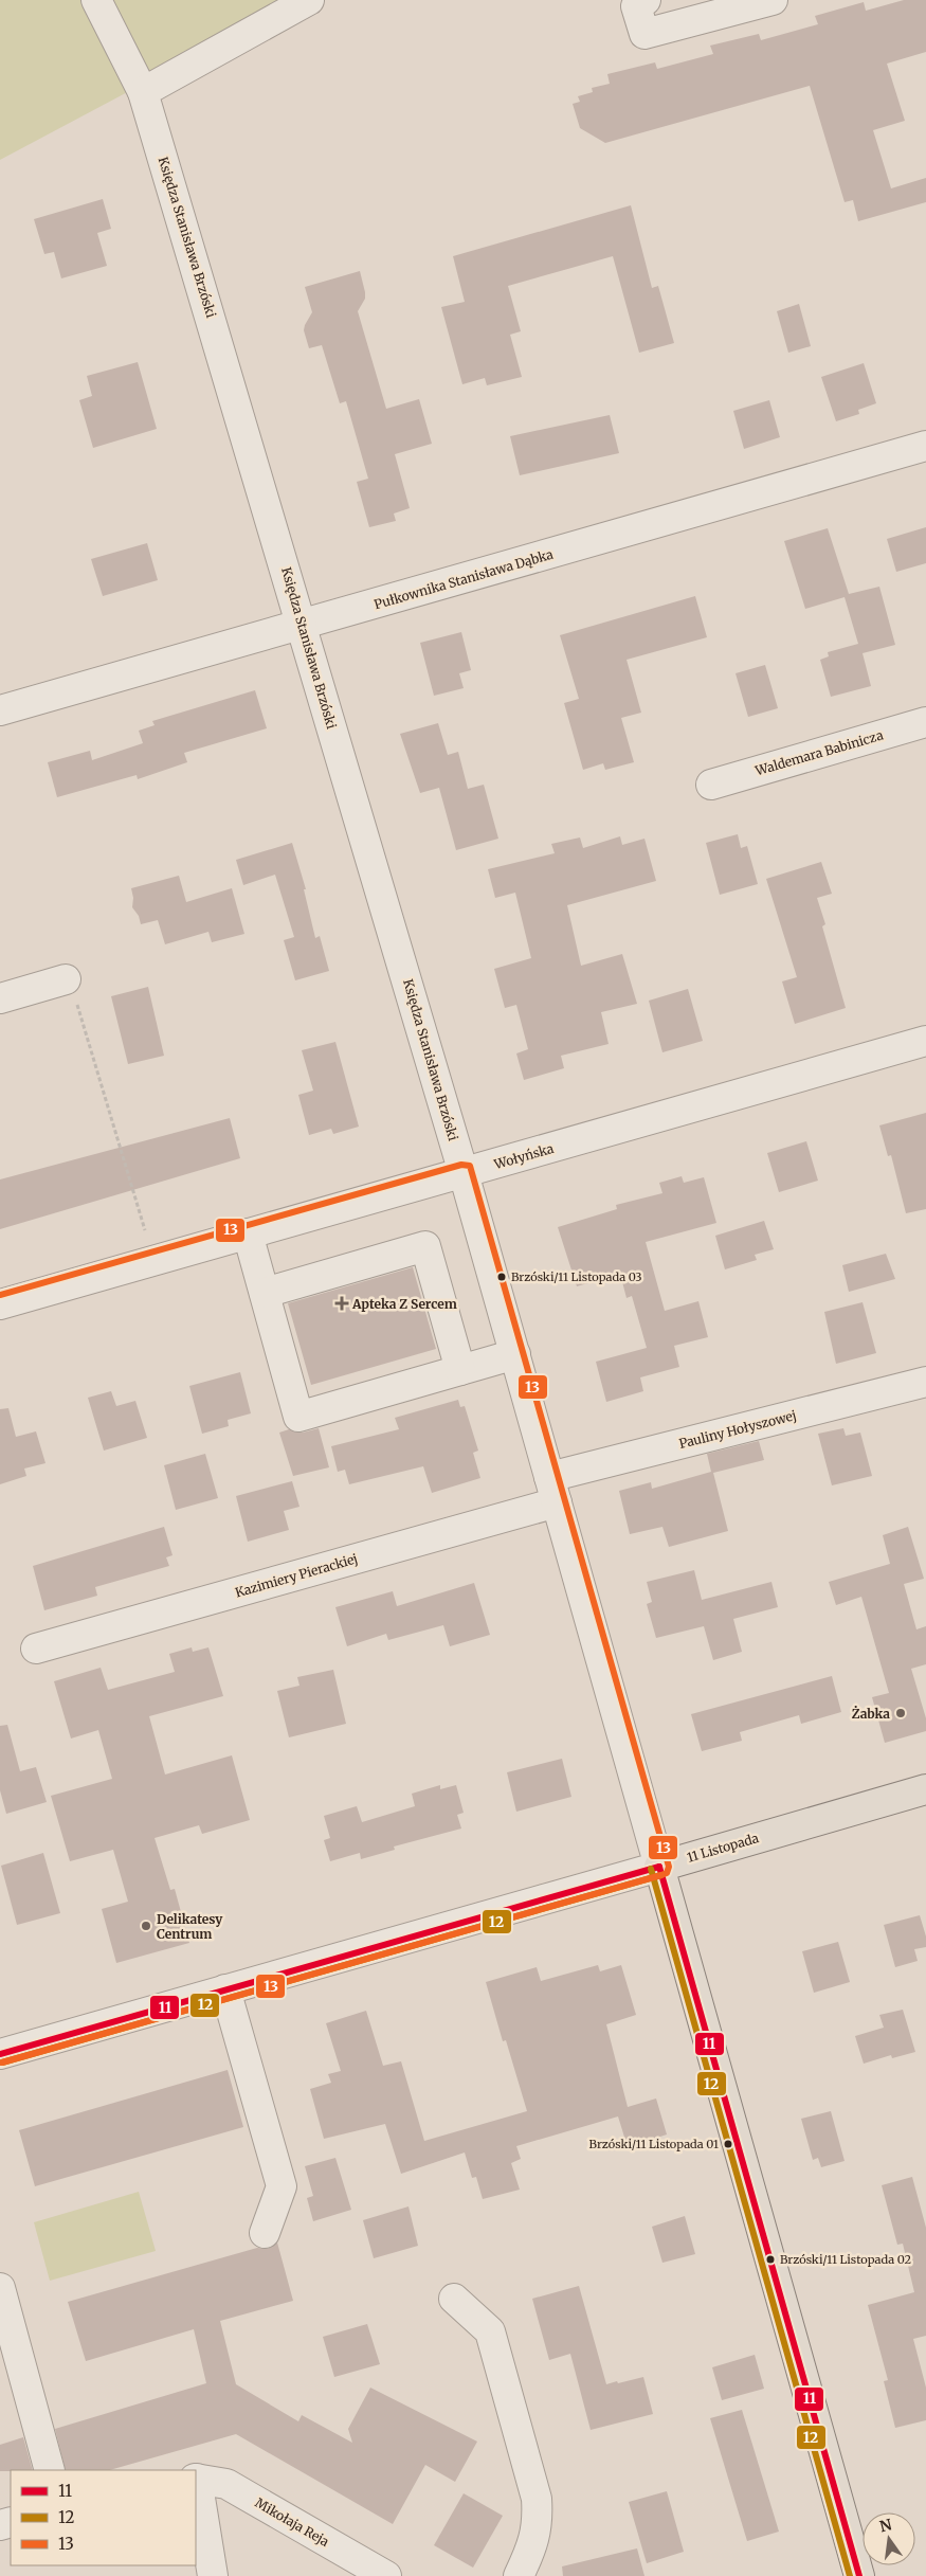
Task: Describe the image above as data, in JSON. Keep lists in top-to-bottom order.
{
  "streets": {
    "main road": ["Księdza Stanisława Brzóski", "11 Listopada"],
    "street": [
      "Pułkownika Stanisława Dąbka",
      "Waldemara Babinicza",
      "Wołyńska",
      "Pauliny Hołyszowej",
      "Kazimiery Pierackiej",
      "Mikołaja Reja"
    ]
  },
  "crossings": [
    ["Księdza Stanisława Brzóski", "Pułkownika Stanisława Dąbka"],
    ["Księdza Stanisława Brzóski", "Wołyńska"],
    ["Księdza Stanisława Brzóski", "Pauliny Hołyszowej"],
    ["Księdza Stanisława Brzóski", "Kazimiery Pierackiej"],
    ["Księdza Stanisława Brzóski", "11 Listopada"],
    ["Pauliny Hołyszowej", "Kazimiery Pierackiej"]
  ],
  "places": {
    "other": [
      "Brzóski/11 Listopada 03",
      "Żabka",
      "Delikatesy Centrum",
      "Brzóski/11 Listopada 01",
      "Brzóski/11 Listopada 02"
    ],
    "health": ["Apteka Z Sercem"]
  },
  "lines": ["transit line 13", "transit line 11", "transit line 12"],
  "legend": ["11", "12", "13"],
  "north": "top"
}
